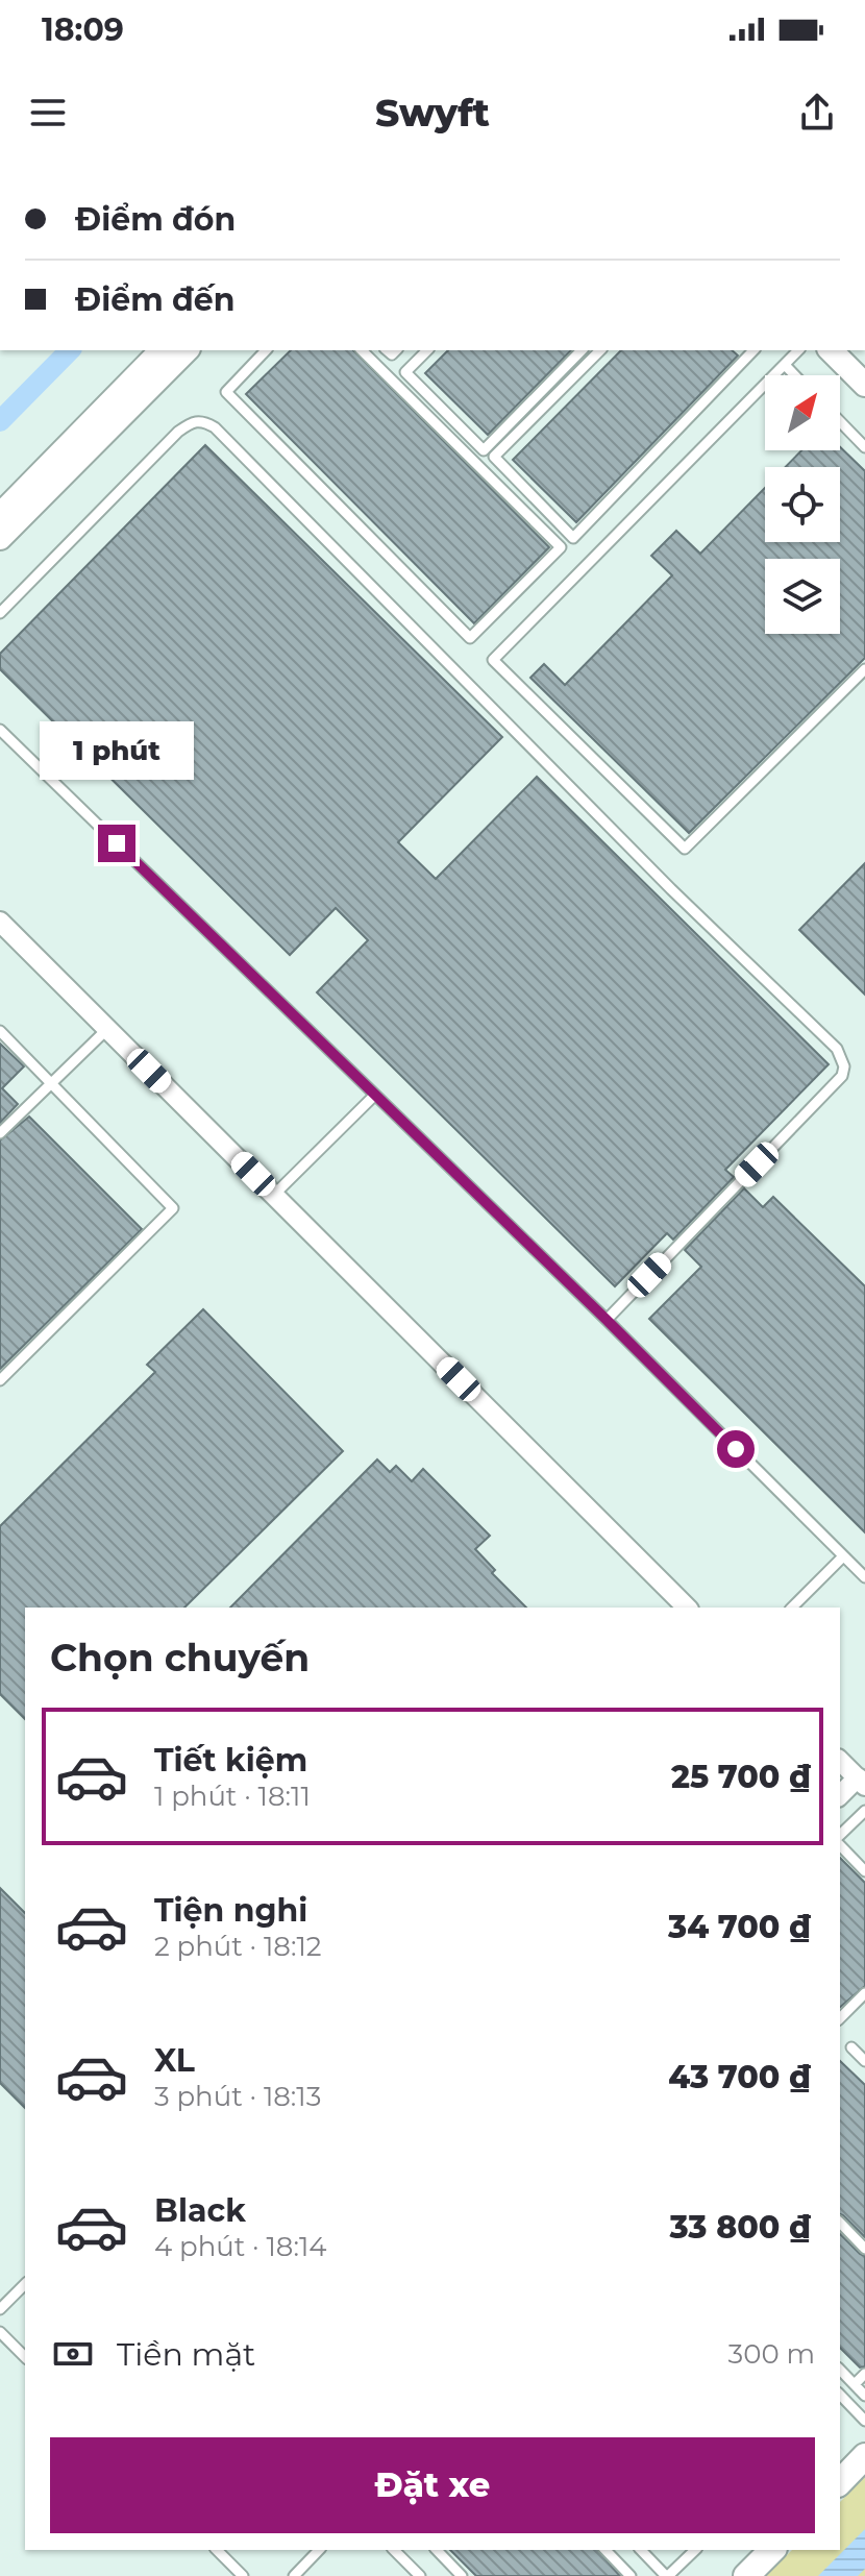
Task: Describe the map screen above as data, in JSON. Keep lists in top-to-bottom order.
{
  "north": "top right",
  "page": {
    "status": "18:09",
    "header": "Swyft",
    "banner": ["Điểm đón", "Điểm đến"],
    "bubble": "1 phút",
    "heading": "Chọn chuyến",
    "list": [
      {
        "name": "Tiết kiệm",
        "note": "1 phút · 18:11",
        "value": "25 700 ₫"
      },
      {
        "name": "Tiện nghi",
        "note": "2 phút · 18:12",
        "value": "34 700 ₫"
      },
      {
        "name": "XL",
        "note": "3 phút · 18:13",
        "value": "43 700 ₫"
      },
      {
        "name": "Black",
        "note": "4 phút · 18:14",
        "value": "33 800 ₫"
      }
    ],
    "pay": ["Tiền mặt", "300 m"],
    "buttons": "Đặt xe"
  }
}
